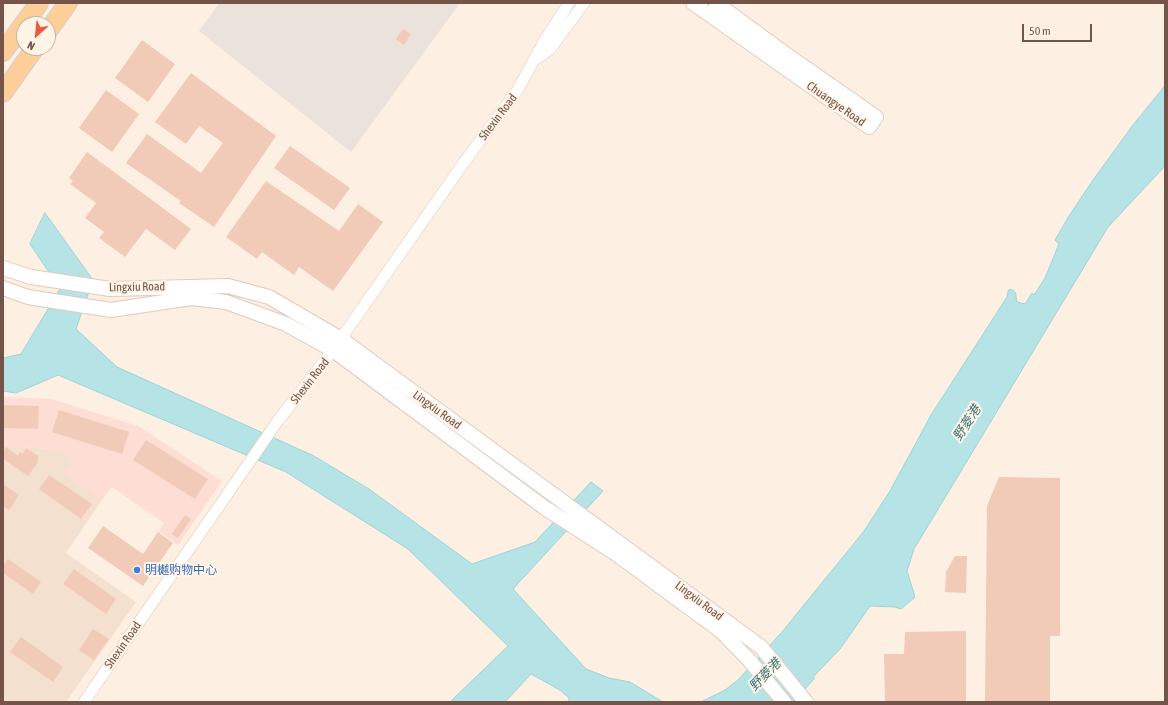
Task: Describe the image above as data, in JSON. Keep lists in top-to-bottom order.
{
  "streets": {
    "street": ["Chuangye Road", "Shexin Road", "Lingxiu Road"]
  },
  "crossings": [
    ["Shexin Road", "Lingxiu Road"]
  ],
  "water": ["野菱港"],
  "places": ["明樾购物中心"],
  "scale_bar": "50 m",
  "north": "bottom left"
}
